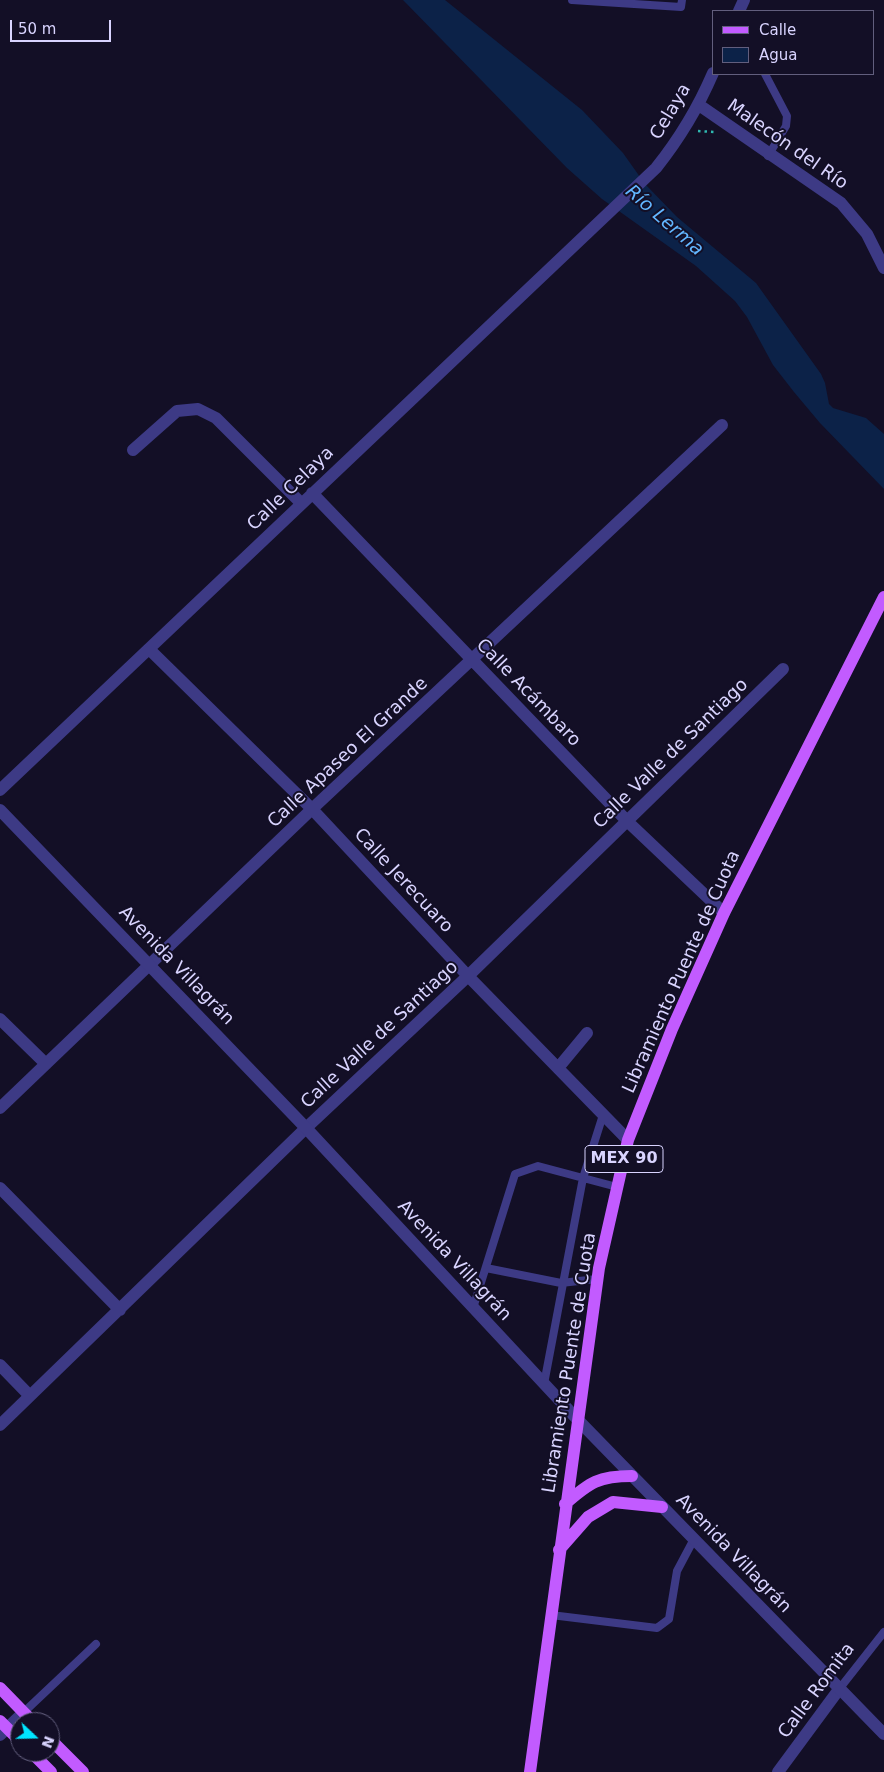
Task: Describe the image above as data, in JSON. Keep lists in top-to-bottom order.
{
  "streets": {
    "main road": ["Libramiento Puente de Cuota", "MEX 90"],
    "street": [
      "Celaya",
      "Malecón del Río",
      "Calle Celaya",
      "Calle Acámbaro",
      "Calle Apaseo El Grande",
      "Calle Valle de Santiago",
      "Calle Jerecuaro",
      "Avenida Villagrán",
      "Calle Romita"
    ]
  },
  "crossings": [
    ["Celaya", "Malecón del Río"],
    ["Celaya", "Calle Celaya"],
    ["Calle Celaya", "Calle Acámbaro"],
    ["Calle Celaya", "Calle Jerecuaro"],
    ["Calle Acámbaro", "Calle Apaseo El Grande"],
    ["Calle Acámbaro", "Calle Valle de Santiago"],
    ["Calle Acámbaro", "Libramiento Puente de Cuota"],
    ["Calle Apaseo El Grande", "Calle Jerecuaro"],
    ["Calle Apaseo El Grande", "Avenida Villagrán"],
    ["Calle Valle de Santiago", "Calle Jerecuaro"],
    ["Calle Valle de Santiago", "Avenida Villagrán"],
    ["Calle Jerecuaro", "Libramiento Puente de Cuota"],
    ["Avenida Villagrán", "Libramiento Puente de Cuota"],
    ["Avenida Villagrán", "Calle Romita"]
  ],
  "water": ["Río Lerma"],
  "legend": ["Calle", "Agua"],
  "scale_bar": "50 m",
  "north": "right"
}
